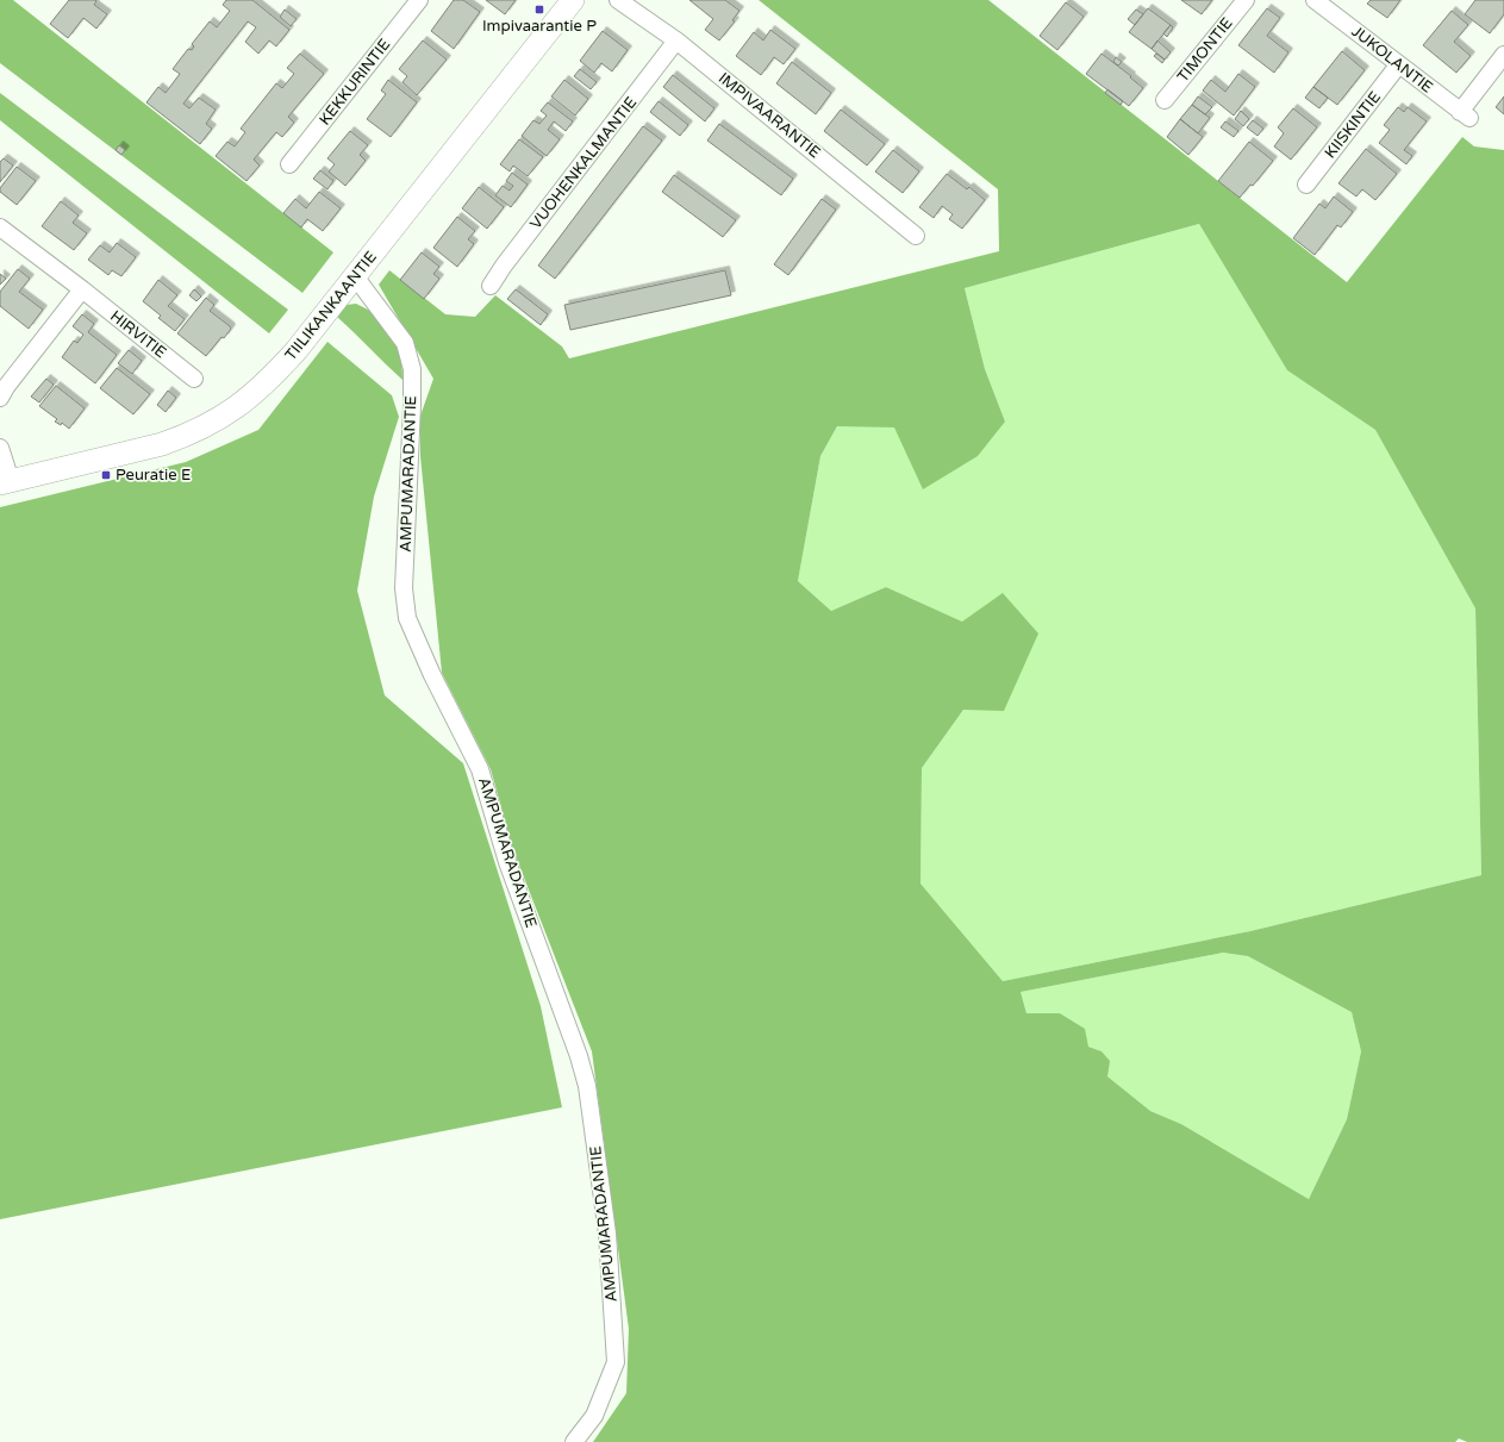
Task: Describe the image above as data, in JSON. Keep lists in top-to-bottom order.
{
  "streets": {
    "street": [
      "TIMONTIE",
      "JUKOLANTIE",
      "KEKKURINTIE",
      "IMPIVAARANTIE",
      "KIISKINTIE",
      "VUOHENKALMANTIE",
      "TIILIKANKAANTIE",
      "HIRVITIE",
      "AMPUMARADANTIE"
    ]
  },
  "crossings": [
    ["JUKOLANTIE", "KIISKINTIE"],
    ["IMPIVAARANTIE", "VUOHENKALMANTIE"],
    ["TIILIKANKAANTIE", "AMPUMARADANTIE"]
  ],
  "places": {
    "transit": ["Impivaarantie P", "Peuratie E"]
  }
}
